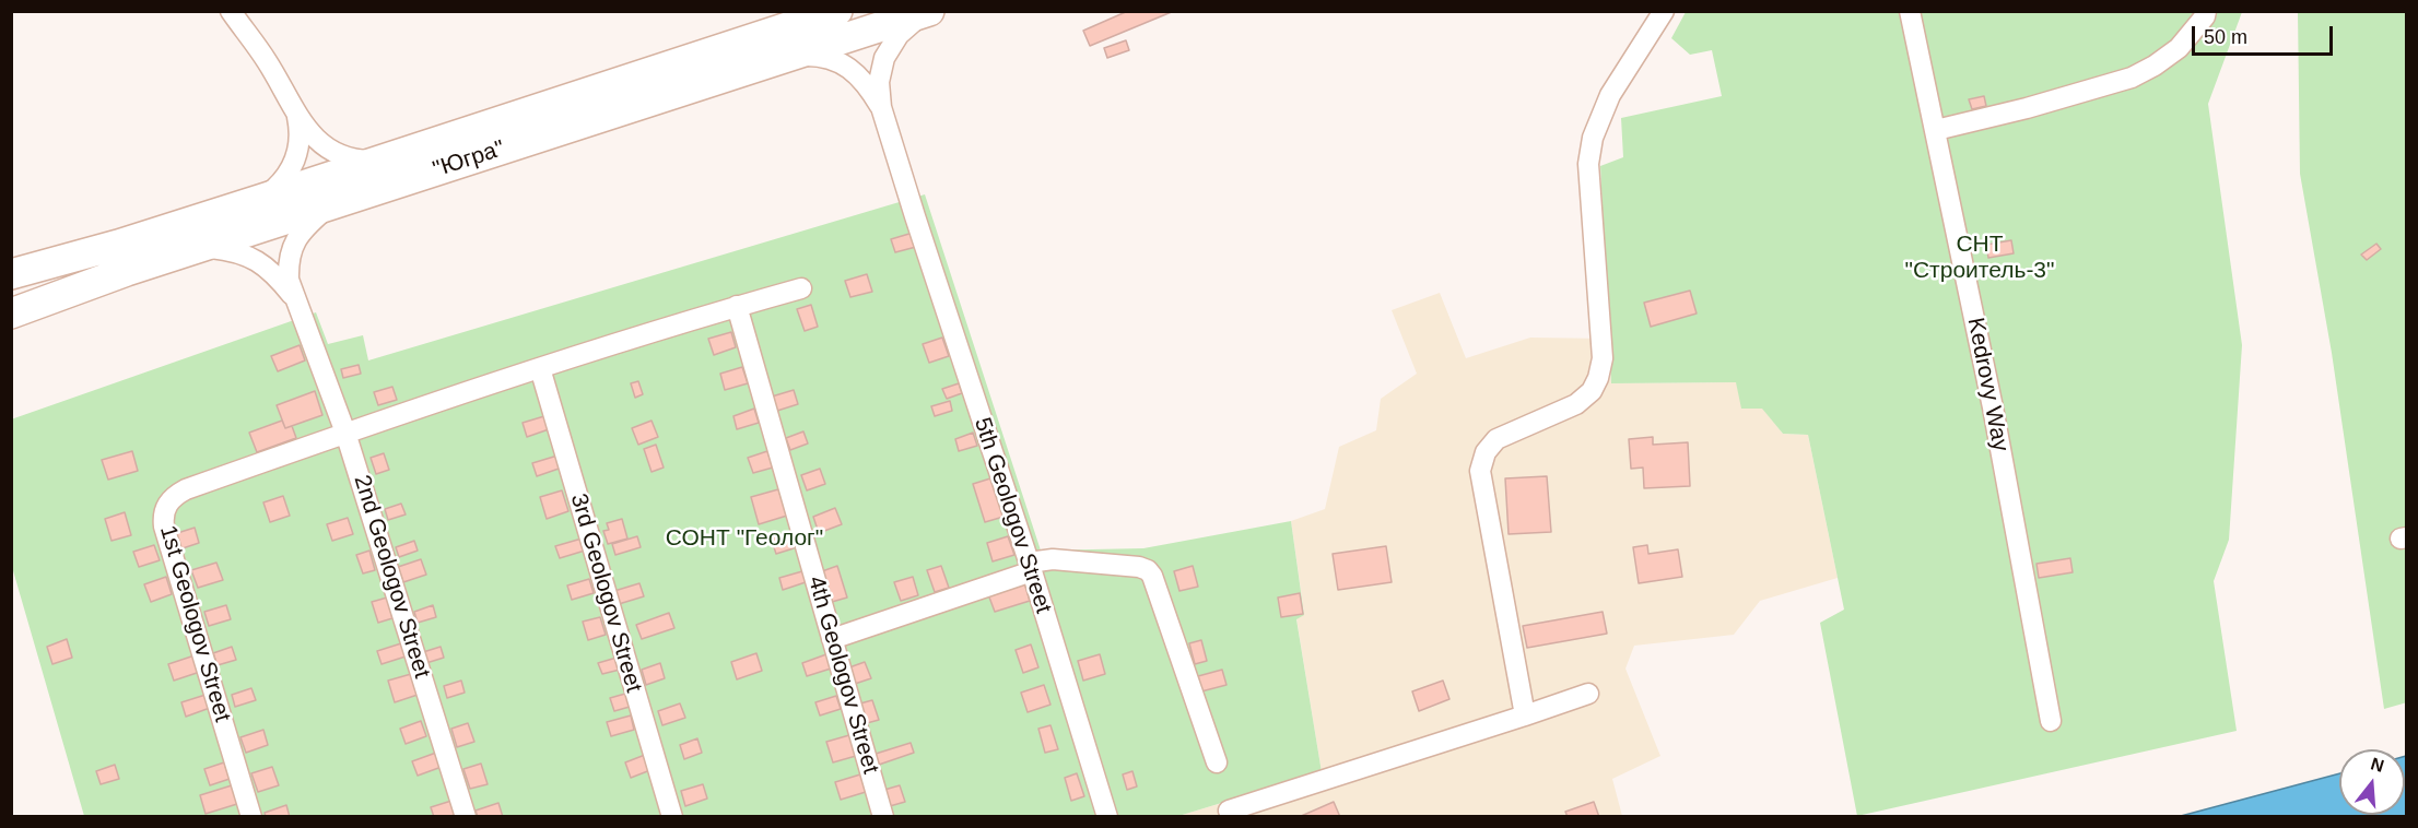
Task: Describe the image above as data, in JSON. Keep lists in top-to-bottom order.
{
  "streets": {
    "highway": ["\"Югра\""],
    "street": [
      "Kedrovy Way",
      "5th Geologov Street",
      "2nd Geologov Street",
      "3rd Geologov Street",
      "1st Geologov Street",
      "4th Geologov Street"
    ]
  },
  "crossings": [
    ["2nd Geologov Street", "1st Geologov Street"],
    ["3rd Geologov Street", "1st Geologov Street"],
    ["1st Geologov Street", "4th Geologov Street"]
  ],
  "parks": ["СНТ \"Строитель-3\"", "СОНТ \"Геолог\""],
  "scale_bar": "50 m",
  "north": "top"
}
